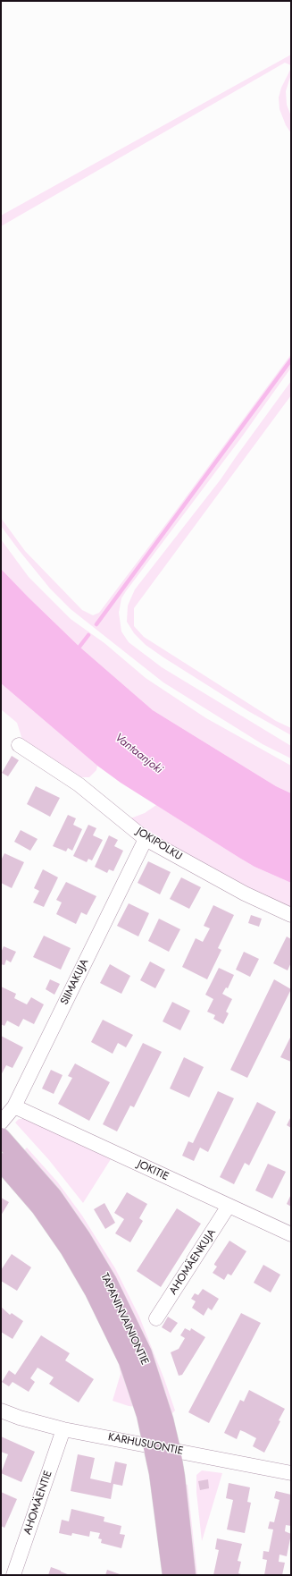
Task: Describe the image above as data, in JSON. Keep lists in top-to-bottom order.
{
  "streets": {
    "main road": ["TAPANINVAINIONTIE"],
    "street": [
      "JOKIPOLKU",
      "SIIMAKUJA",
      "JOKITIE",
      "AHOMÄENKUJA",
      "KARHUSUONTIE",
      "AHOMÄENTIE"
    ]
  },
  "crossings": [
    ["JOKIPOLKU", "SIIMAKUJA"],
    ["SIIMAKUJA", "JOKITIE"],
    ["JOKITIE", "AHOMÄENKUJA"],
    ["TAPANINVAINIONTIE", "KARHUSUONTIE"],
    ["KARHUSUONTIE", "AHOMÄENTIE"]
  ],
  "water": ["Vantaanjoki"]
}
